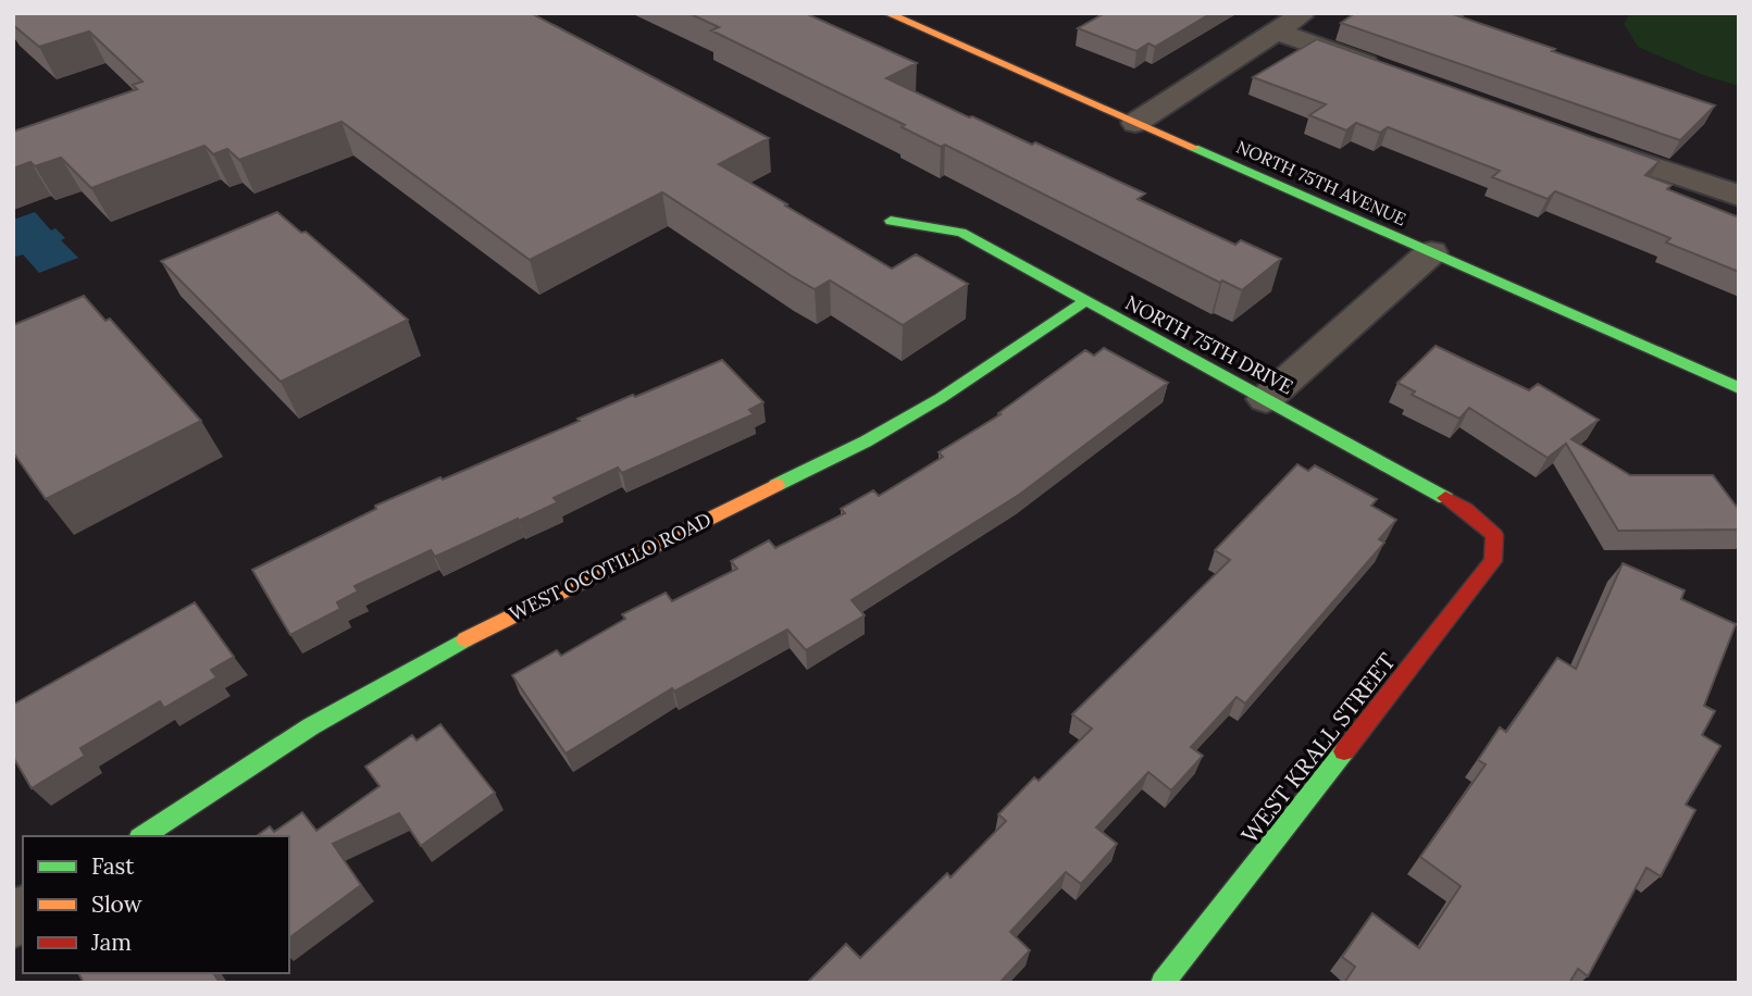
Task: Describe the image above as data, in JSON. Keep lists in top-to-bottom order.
{
  "streets": {
    "street": [
      "NORTH 75TH AVENUE",
      "NORTH 75TH DRIVE",
      "WEST OCOTILLO ROAD",
      "WEST KRALL STREET"
    ]
  },
  "crossings": [
    ["NORTH 75TH DRIVE", "WEST OCOTILLO ROAD"],
    ["NORTH 75TH DRIVE", "WEST KRALL STREET"]
  ],
  "legend": ["Fast", "Slow", "Jam"]
}
